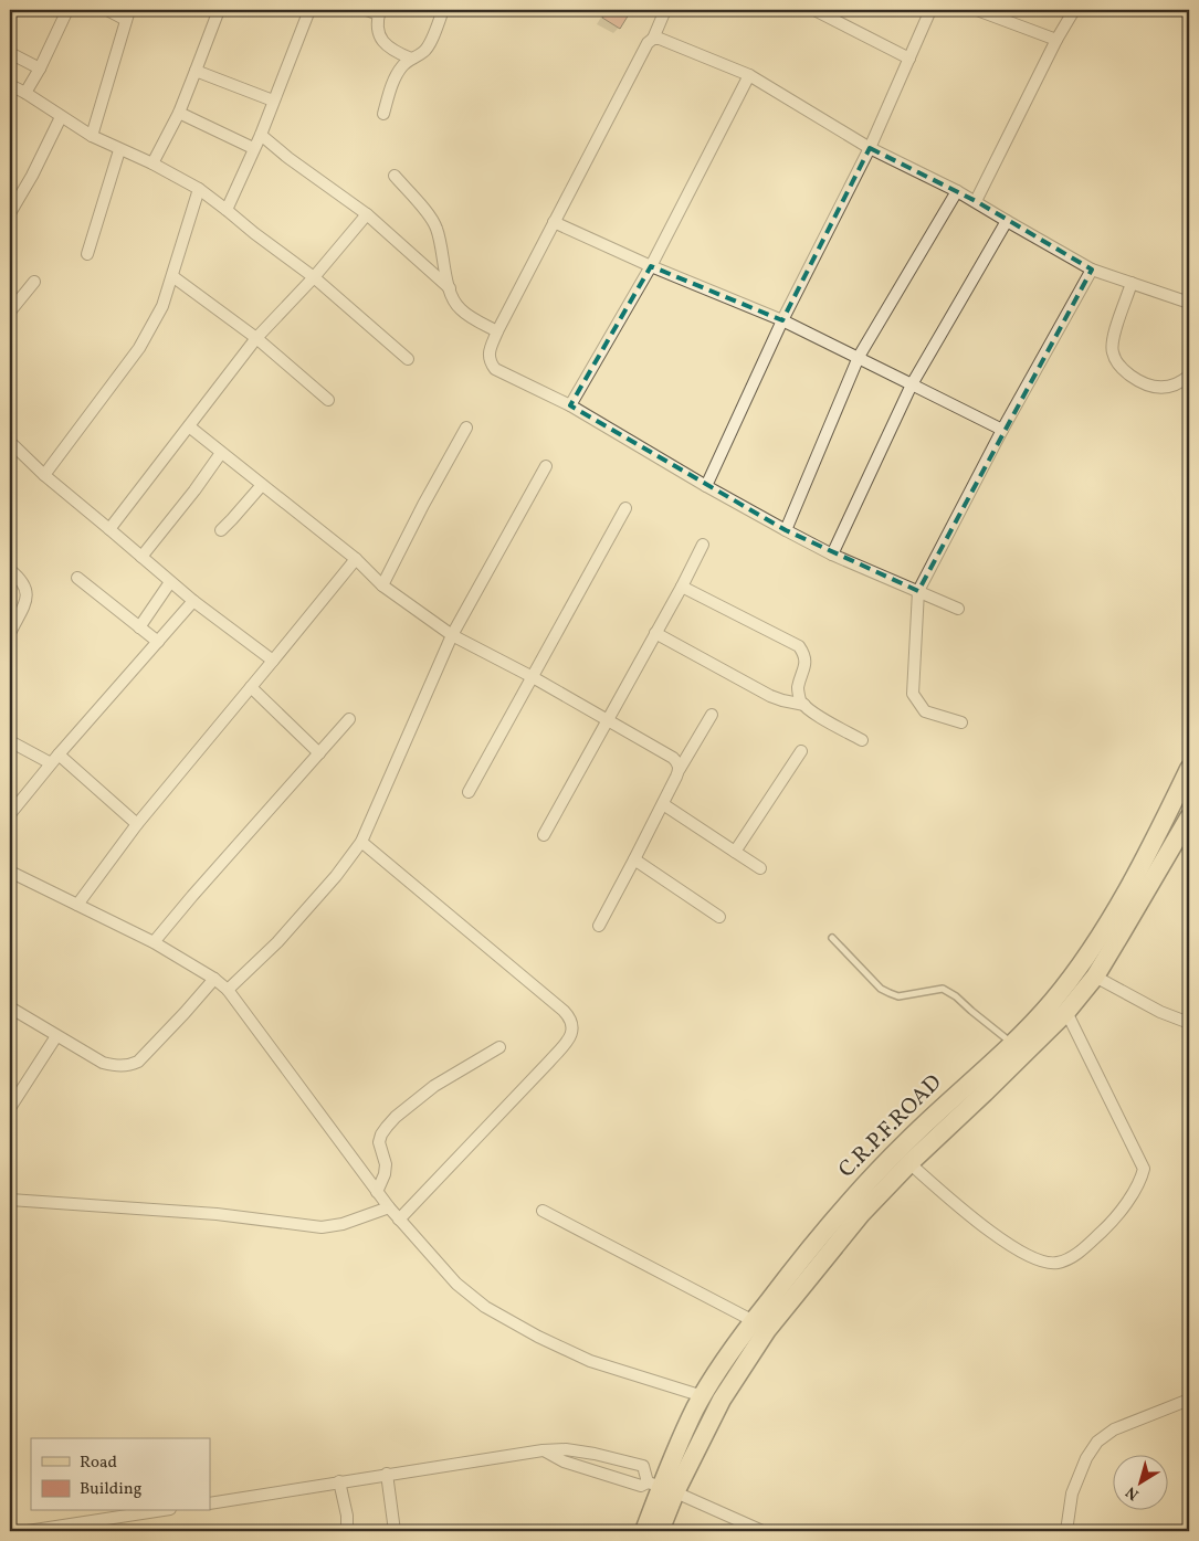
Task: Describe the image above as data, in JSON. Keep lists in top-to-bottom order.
{
  "streets": {
    "main road": ["C.R.P.F.ROAD"]
  },
  "legend": ["Road", "Building"],
  "north": "bottom left"
}
